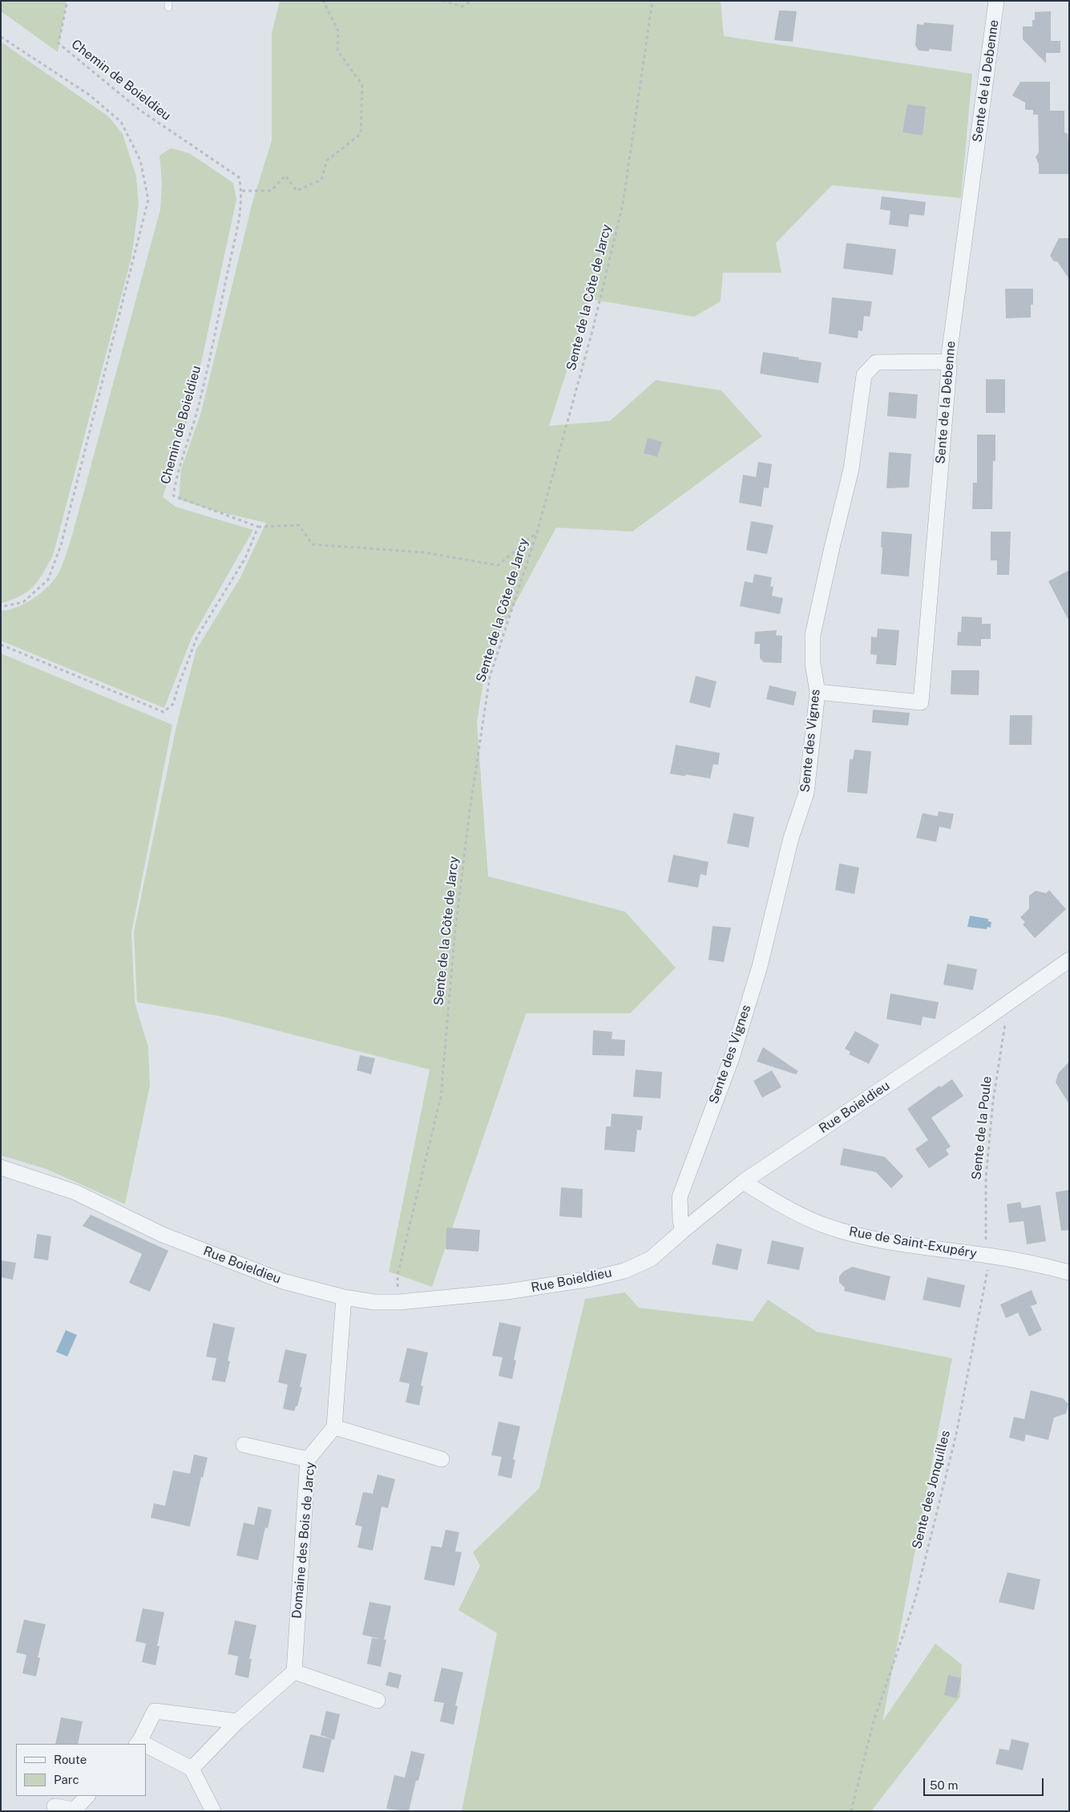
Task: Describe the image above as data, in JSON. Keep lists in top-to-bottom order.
{
  "streets": {
    "street": [
      "Sente de la Debenne",
      "Sente des Vignes",
      "Rue Boieldieu",
      "Rue de Saint-Exupéry",
      "Domaine des Bois de Jarcy"
    ],
    "path": [
      "Chemin de Boieldieu",
      "Sente de la Côte de Jarcy",
      "Sente de la Poule",
      "Sente des Jonquilles"
    ]
  },
  "crossings": [
    ["Sente de la Debenne", "Sente des Vignes"],
    ["Sente de la Côte de Jarcy", "Rue Boieldieu"],
    ["Sente des Vignes", "Rue Boieldieu"],
    ["Rue Boieldieu", "Sente de la Poule"],
    ["Rue Boieldieu", "Rue de Saint-Exupéry"],
    ["Sente de la Poule", "Rue de Saint-Exupéry"],
    ["Sente de la Poule", "Sente des Jonquilles"],
    ["Rue de Saint-Exupéry", "Sente des Jonquilles"]
  ],
  "legend": ["Route", "Parc"],
  "scale_bar": "50 m"
}
